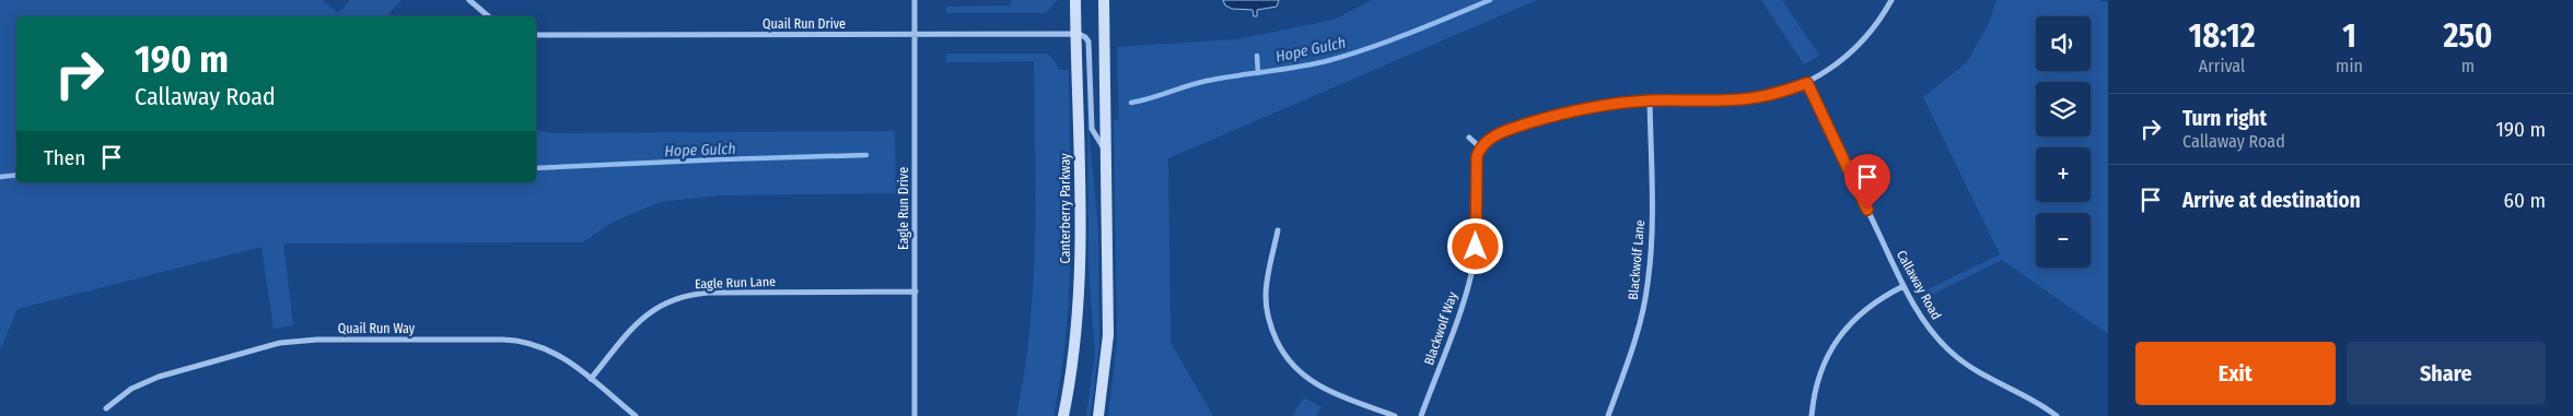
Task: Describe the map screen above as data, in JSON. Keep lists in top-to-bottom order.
{
  "streets": {
    "street": [
      "Quail Run Drive",
      "Eagle Run Drive",
      "Canterberry Parkway",
      "Blackwolf Lane",
      "Eagle Run Lane",
      "Callaway Road",
      "Quail Run Way",
      "Blackwolf Way"
    ]
  },
  "crossings": [
    ["Quail Run Drive", "Eagle Run Drive"],
    ["Quail Run Drive", "Canterberry Parkway"],
    ["Eagle Run Drive", "Eagle Run Lane"],
    ["Eagle Run Lane", "Quail Run Way"]
  ],
  "water": ["Hope Gulch"],
  "page": {
    "eta": [
      "18:12",
      "Arrival",
      "1",
      "min",
      "250",
      "m"
    ],
    "map_buttons": ["+", "−"],
    "turn": ["190 m", "Callaway Road"],
    "list": [
      {
        "name": "Turn right",
        "note": "Callaway Road",
        "value": "190 m"
      },
      {
        "name": "Arrive at destination",
        "value": "60 m"
      }
    ],
    "then": "Then",
    "buttons": ["Exit", "Share"]
  }
}
